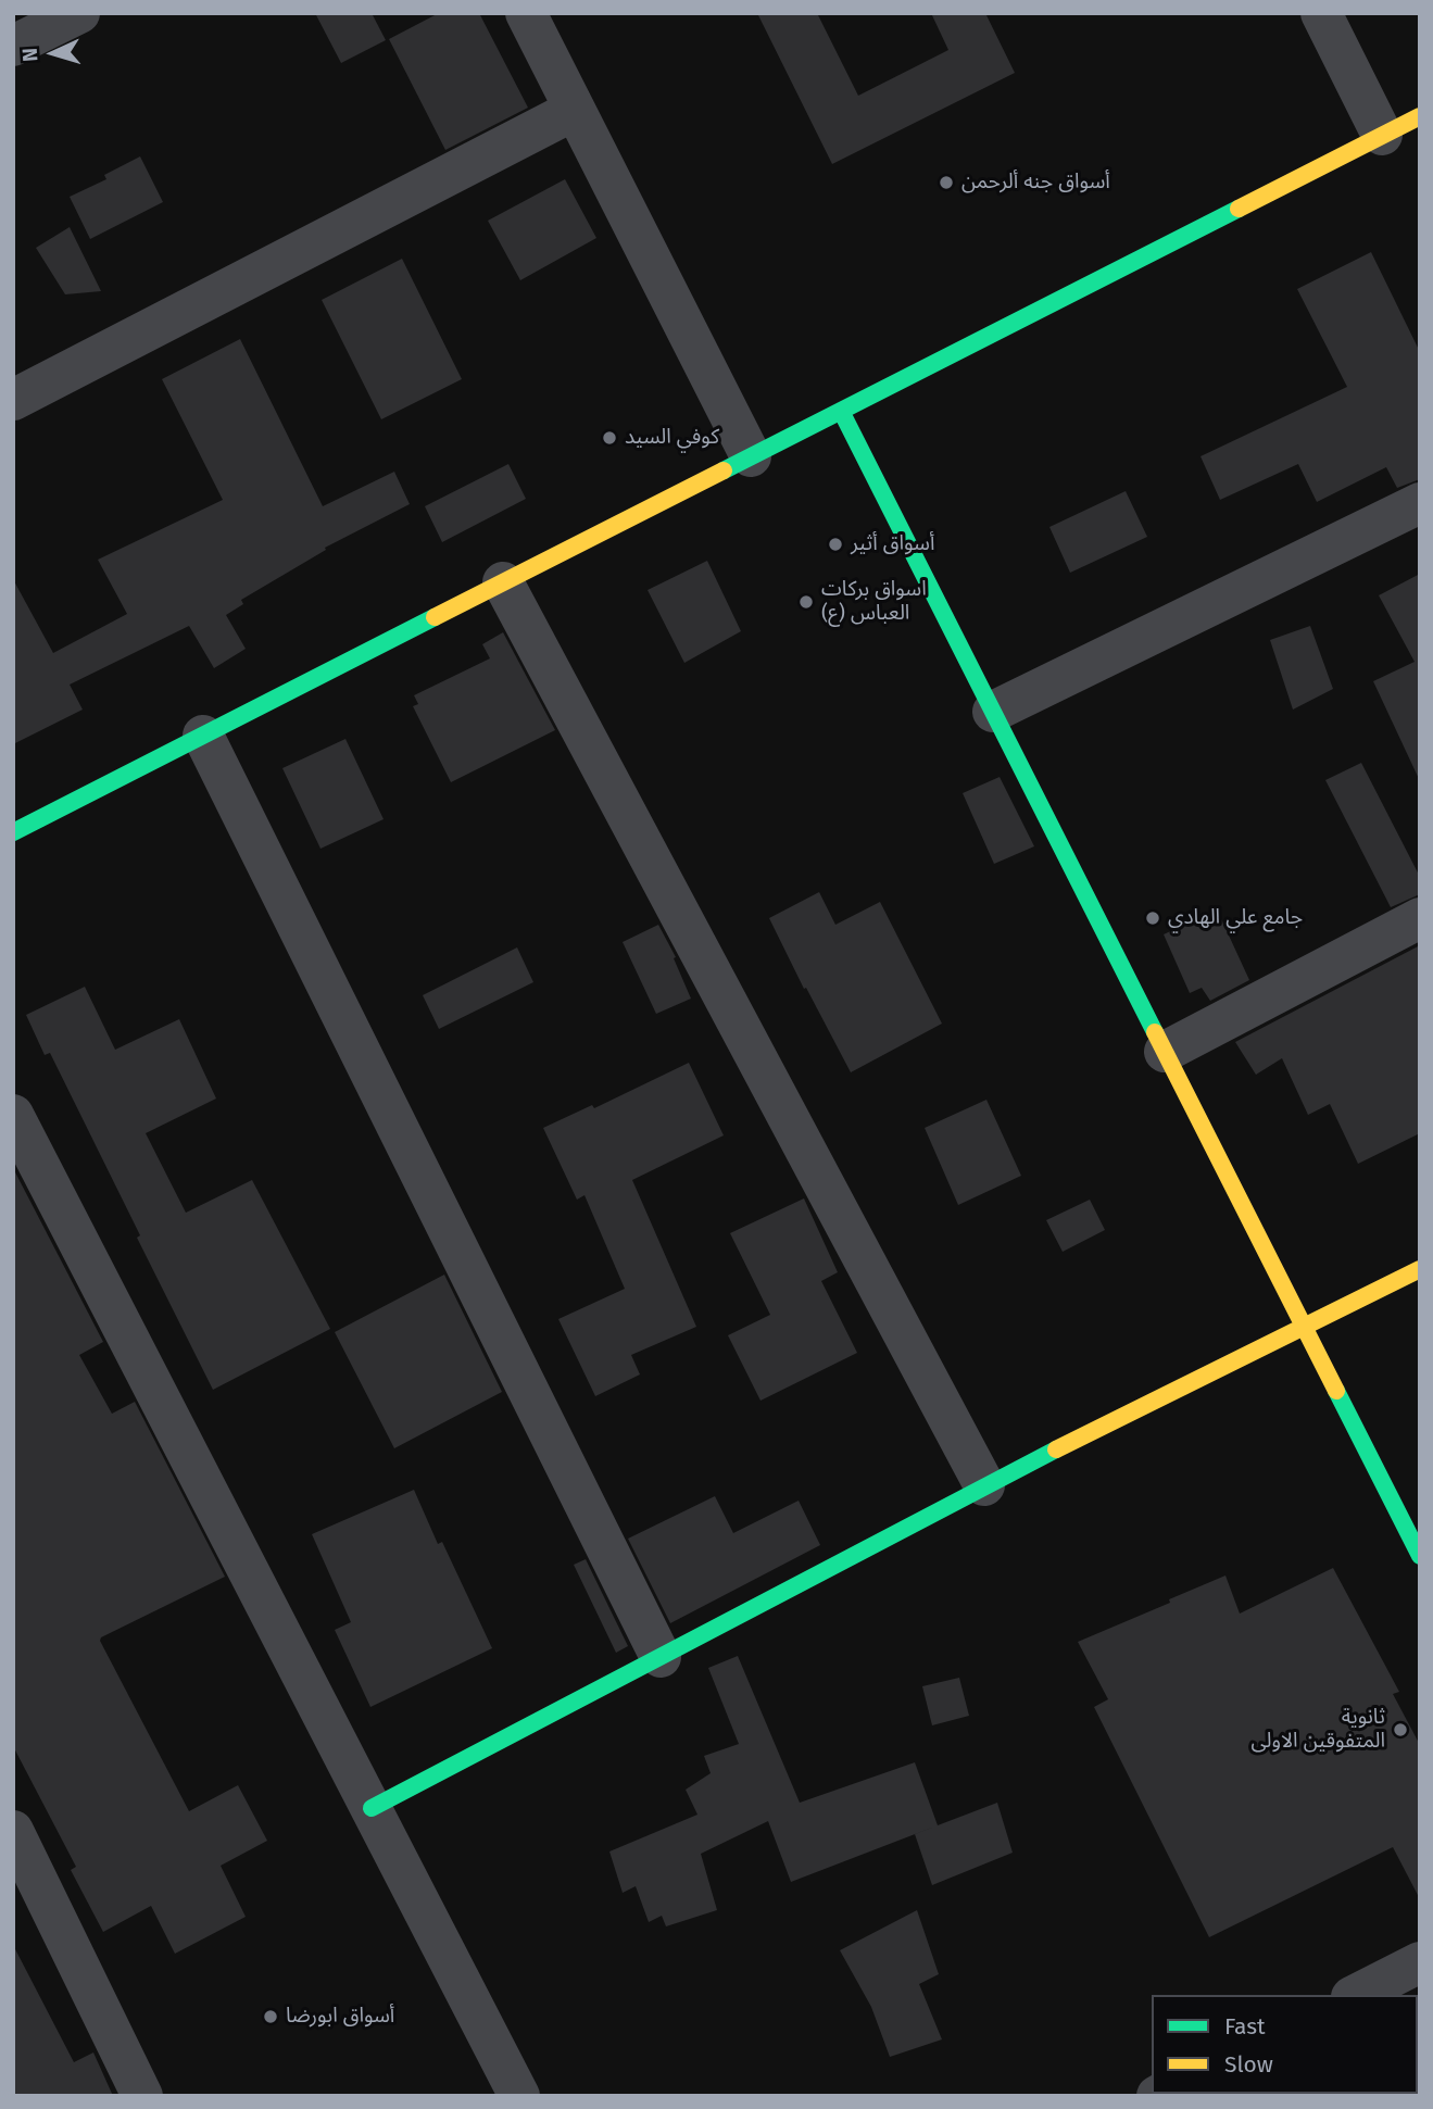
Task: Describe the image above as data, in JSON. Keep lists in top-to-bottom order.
{
  "places": [
    "أسواق جنه ألرحمن",
    "كوفي السيد",
    "أسواق أثير",
    "اسواق بركات العباس (ع)",
    "جامع علي الهادي",
    "ثانوية المتفوقين الاولى",
    "أسواق ابورضا"
  ],
  "legend": ["Fast", "Slow"],
  "north": "left"
}
